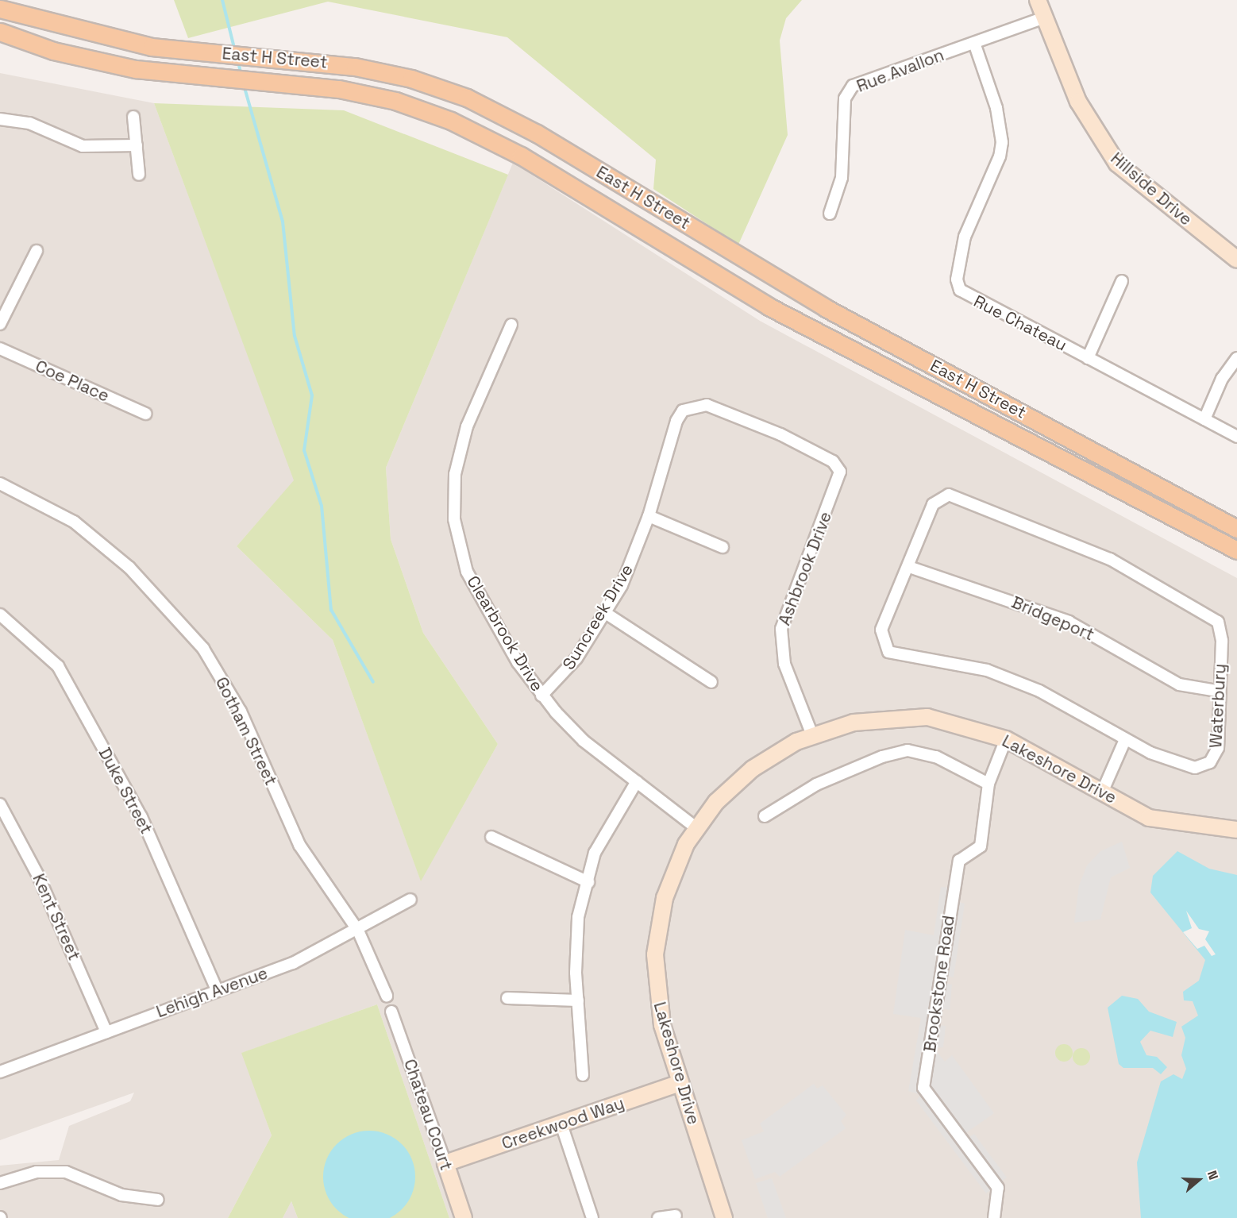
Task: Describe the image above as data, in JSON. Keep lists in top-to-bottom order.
{
  "streets": {
    "main road": ["East H Street"],
    "street": [
      "Rue Avallon",
      "Hillside Drive",
      "Rue Chateau",
      "Coe Place",
      "Ashbrook Drive",
      "Suncreek Drive",
      "Bridgeport",
      "Clearbrook Drive",
      "Waterbury",
      "Gotham Street",
      "Lakeshore Drive",
      "Duke Street",
      "Kent Street",
      "Brookstone Road",
      "Lehigh Avenue",
      "Chateau Court",
      "Creekwood Way"
    ]
  },
  "crossings": [
    ["Rue Avallon", "Hillside Drive"],
    ["Rue Avallon", "Rue Chateau"],
    ["Ashbrook Drive", "Suncreek Drive"],
    ["Ashbrook Drive", "Lakeshore Drive"],
    ["Suncreek Drive", "Clearbrook Drive"],
    ["Bridgeport", "Waterbury"],
    ["Clearbrook Drive", "Lakeshore Drive"],
    ["Gotham Street", "Lehigh Avenue"],
    ["Lakeshore Drive", "Brookstone Road"],
    ["Lakeshore Drive", "Creekwood Way"],
    ["Duke Street", "Lehigh Avenue"],
    ["Kent Street", "Lehigh Avenue"],
    ["Chateau Court", "Creekwood Way"]
  ],
  "north": "right"
}
